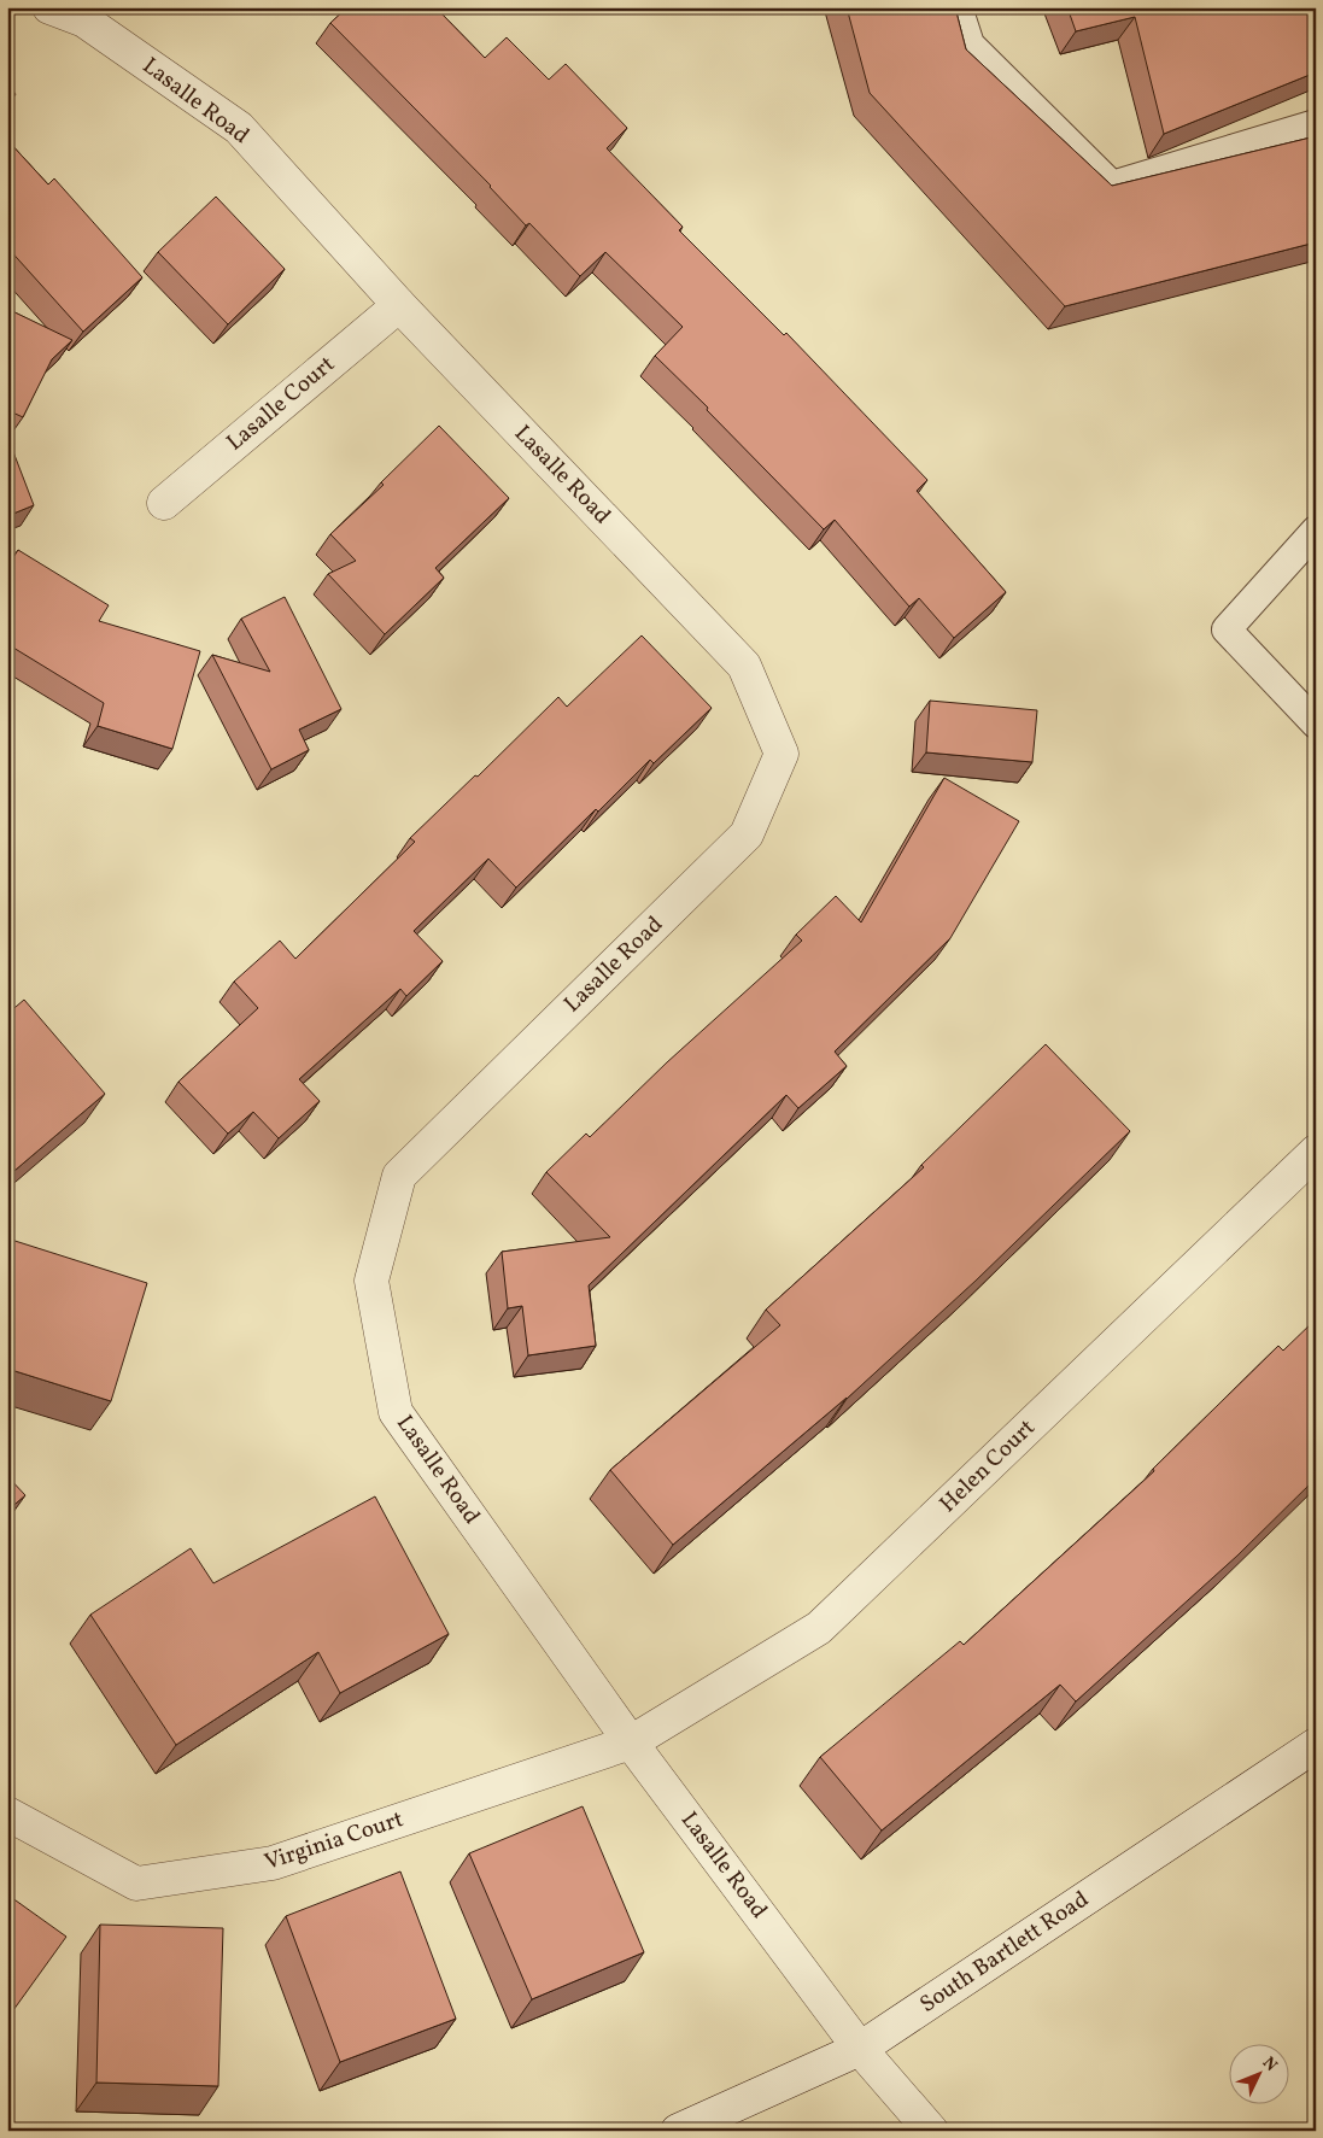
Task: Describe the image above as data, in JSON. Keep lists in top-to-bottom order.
{
  "streets": {
    "street": [
      "Lasalle Road",
      "Lasalle Court",
      "Helen Court",
      "Virginia Court",
      "South Bartlett Road"
    ]
  },
  "crossings": [
    ["Lasalle Road", "Lasalle Court"],
    ["Lasalle Road", "Helen Court"],
    ["Lasalle Road", "Virginia Court"],
    ["Lasalle Road", "South Bartlett Road"],
    ["Helen Court", "Virginia Court"]
  ],
  "north": "top right"
}
